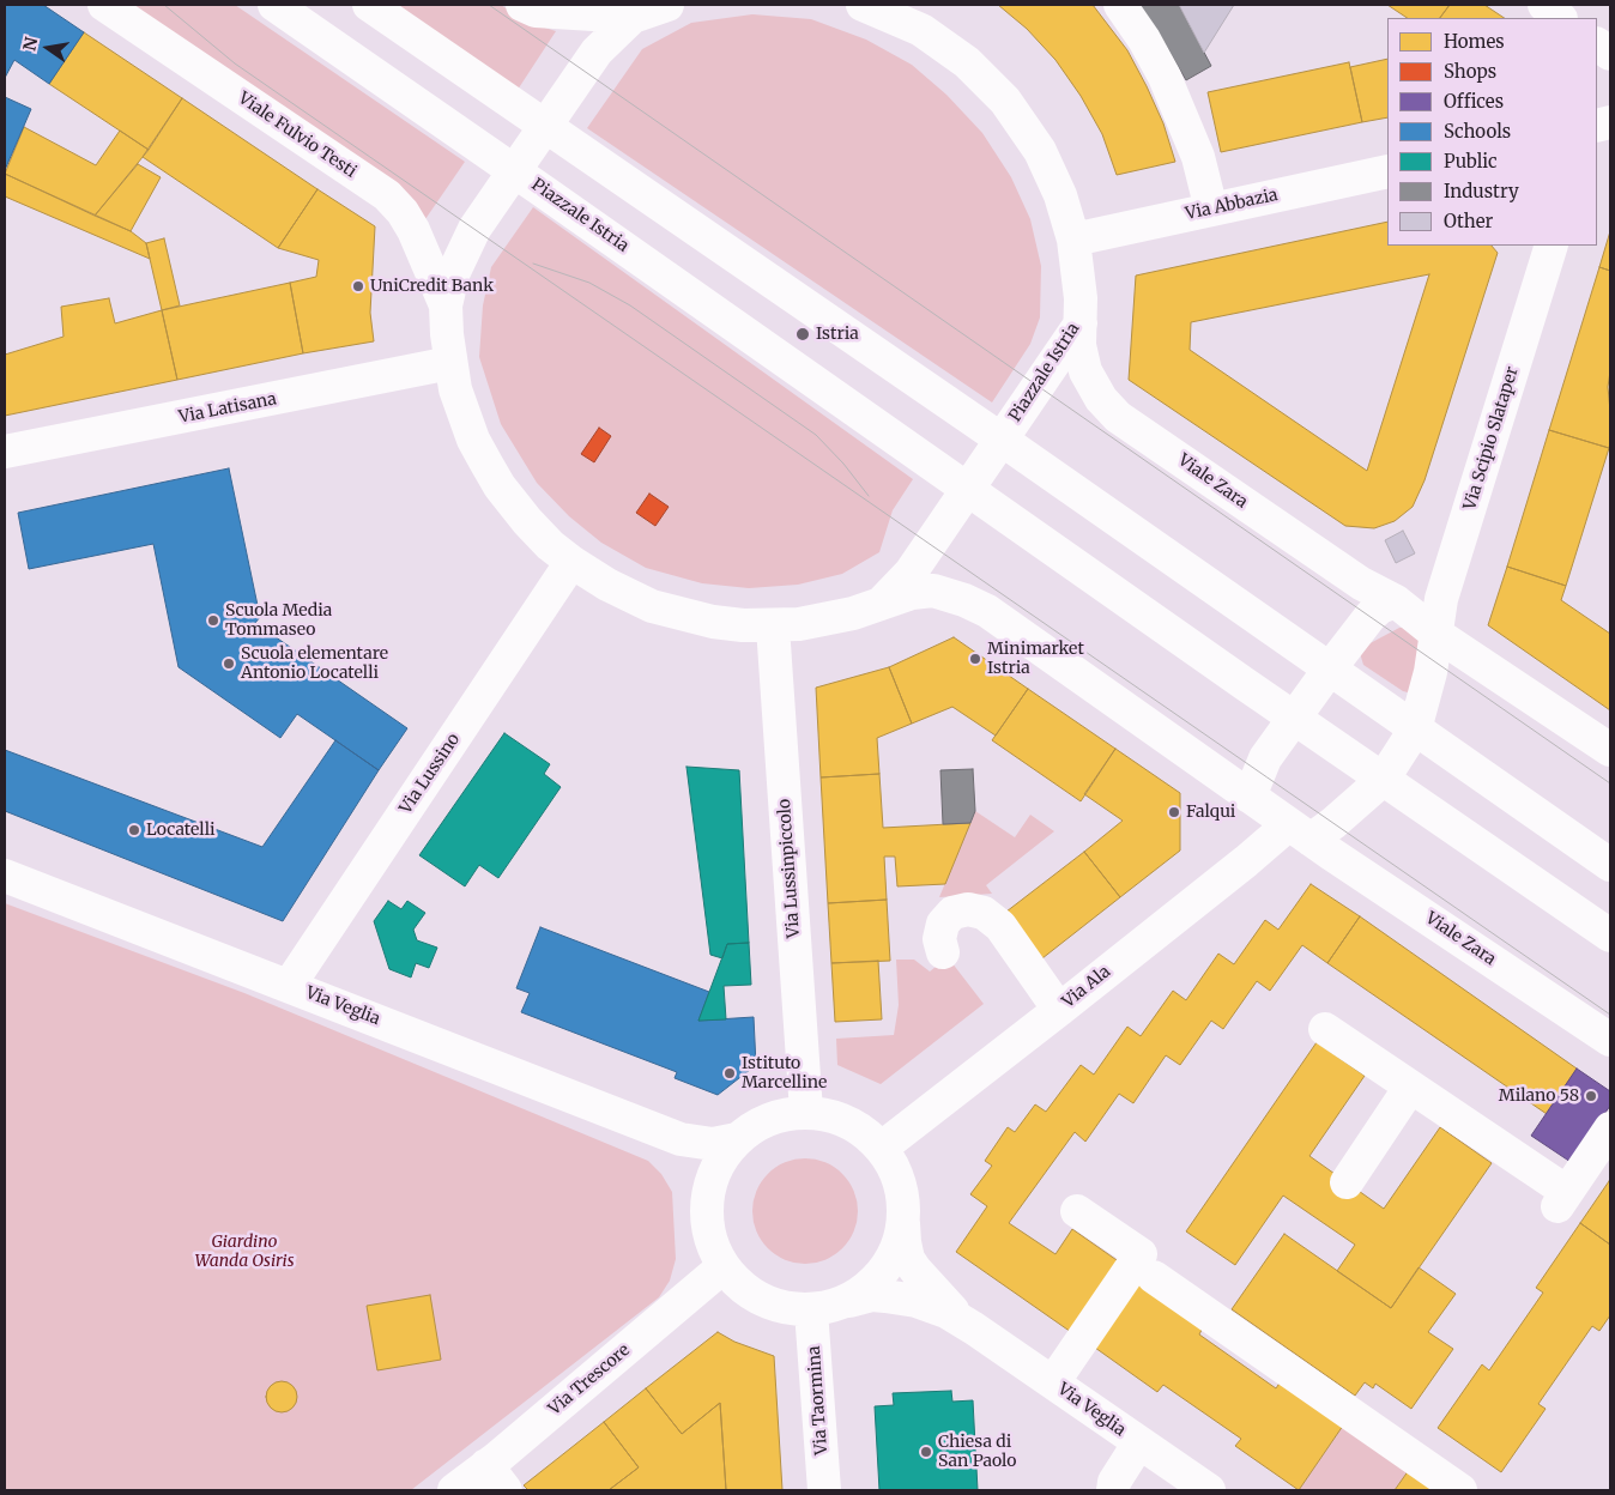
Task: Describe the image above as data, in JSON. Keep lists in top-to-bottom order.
{
  "streets": {
    "street": [
      "Viale Fulvio Testi",
      "Via Abbazia",
      "Piazzale Istria",
      "Via Latisana",
      "Via Scipio Slataper",
      "Viale Zara",
      "Via Lussino",
      "Via Lussinpiccolo",
      "Via Ala",
      "Via Veglia",
      "Via Trescore",
      "Via Taormina"
    ]
  },
  "crossings": [
    ["Viale Fulvio Testi", "Piazzale Istria"],
    ["Via Abbazia", "Piazzale Istria"],
    ["Piazzale Istria", "Via Latisana"],
    ["Piazzale Istria", "Viale Zara"],
    ["Piazzale Istria", "Via Lussino"],
    ["Piazzale Istria", "Via Lussinpiccolo"],
    ["Via Scipio Slataper", "Viale Zara"],
    ["Viale Zara", "Via Ala"],
    ["Via Lussino", "Via Veglia"],
    ["Via Lussinpiccolo", "Via Ala"],
    ["Via Lussinpiccolo", "Via Veglia"],
    ["Via Lussinpiccolo", "Via Trescore"],
    ["Via Lussinpiccolo", "Via Taormina"],
    ["Via Ala", "Via Veglia"],
    ["Via Ala", "Via Trescore"],
    ["Via Ala", "Via Taormina"],
    ["Via Veglia", "Via Trescore"],
    ["Via Veglia", "Via Taormina"],
    ["Via Trescore", "Via Taormina"]
  ],
  "parks": ["Giardino Wanda Osiris"],
  "places": [
    "UniCredit Bank",
    "Istria",
    "Scuola Media Tommaseo",
    "Minimarket Istria",
    "Scuola elementare Antonio Locatelli",
    "Falqui",
    "Locatelli",
    "Istituto Marcelline",
    "Milano 58",
    "Chiesa di San Paolo"
  ],
  "legend": [
    "Homes",
    "Shops",
    "Offices",
    "Schools",
    "Public",
    "Industry",
    "Other"
  ],
  "north": "left"
}
